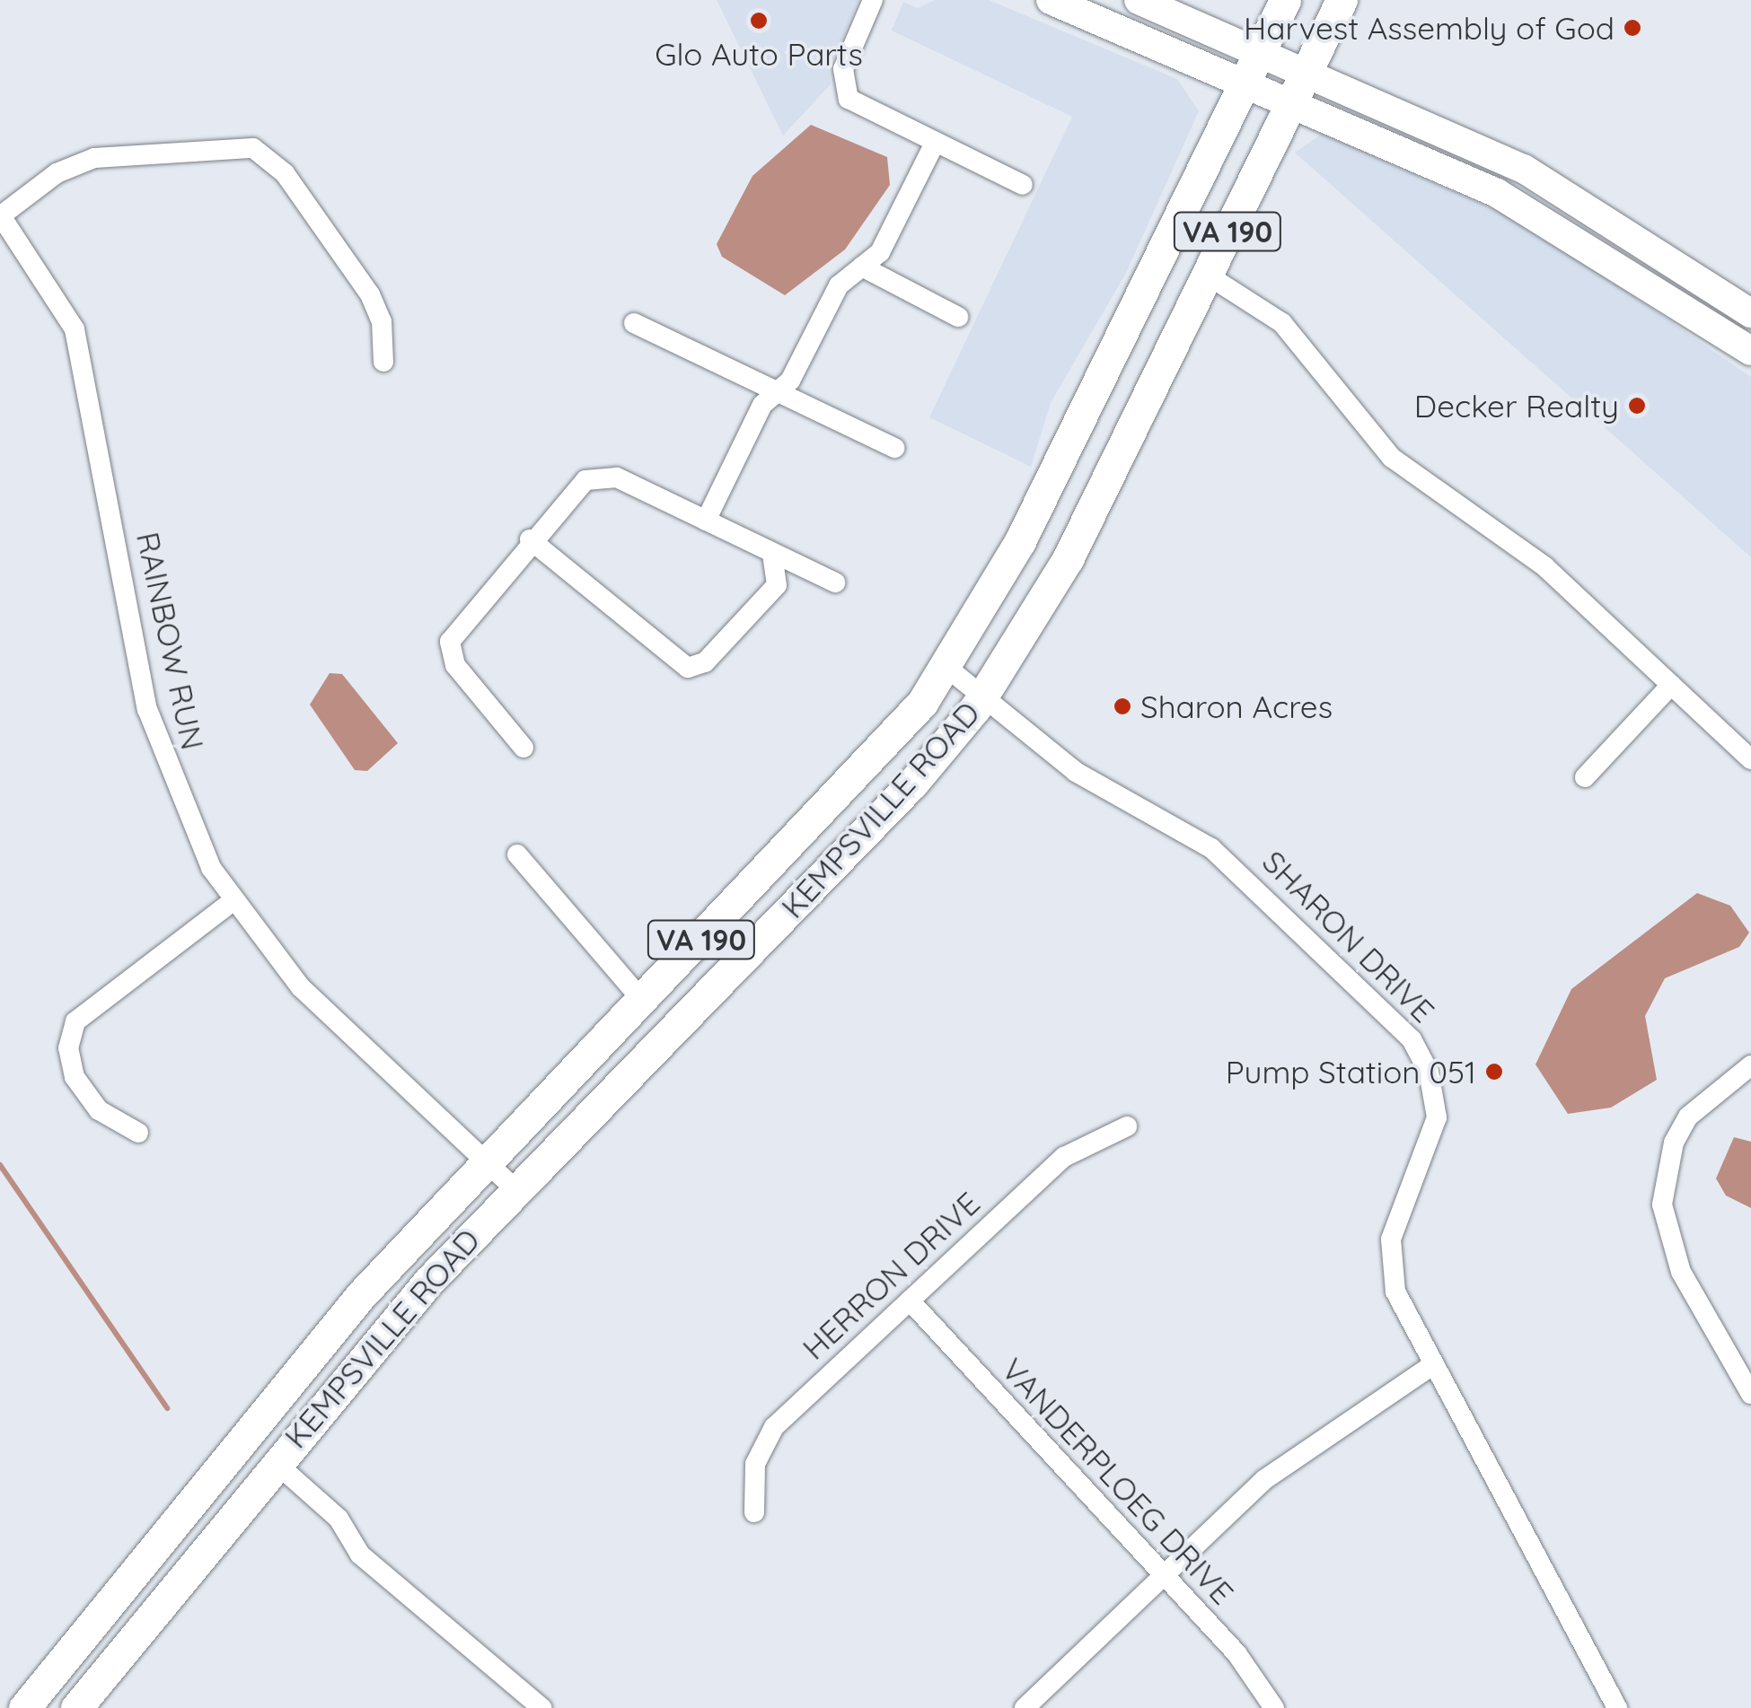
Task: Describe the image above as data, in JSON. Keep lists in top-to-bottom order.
{
  "streets": {
    "main road": ["VA 190", "KEMPSVILLE ROAD"],
    "street": [
      "RAINBOW RUN",
      "SHARON DRIVE",
      "HERRON DRIVE",
      "VANDERPLOEG DRIVE"
    ]
  },
  "crossings": [
    ["RAINBOW RUN", "KEMPSVILLE ROAD"],
    ["KEMPSVILLE ROAD", "SHARON DRIVE"],
    ["HERRON DRIVE", "VANDERPLOEG DRIVE"]
  ],
  "places": [
    "Glo Auto Parts",
    "Harvest Assembly of God",
    "Decker Realty",
    "Sharon Acres",
    "Pump Station 051"
  ]
}
